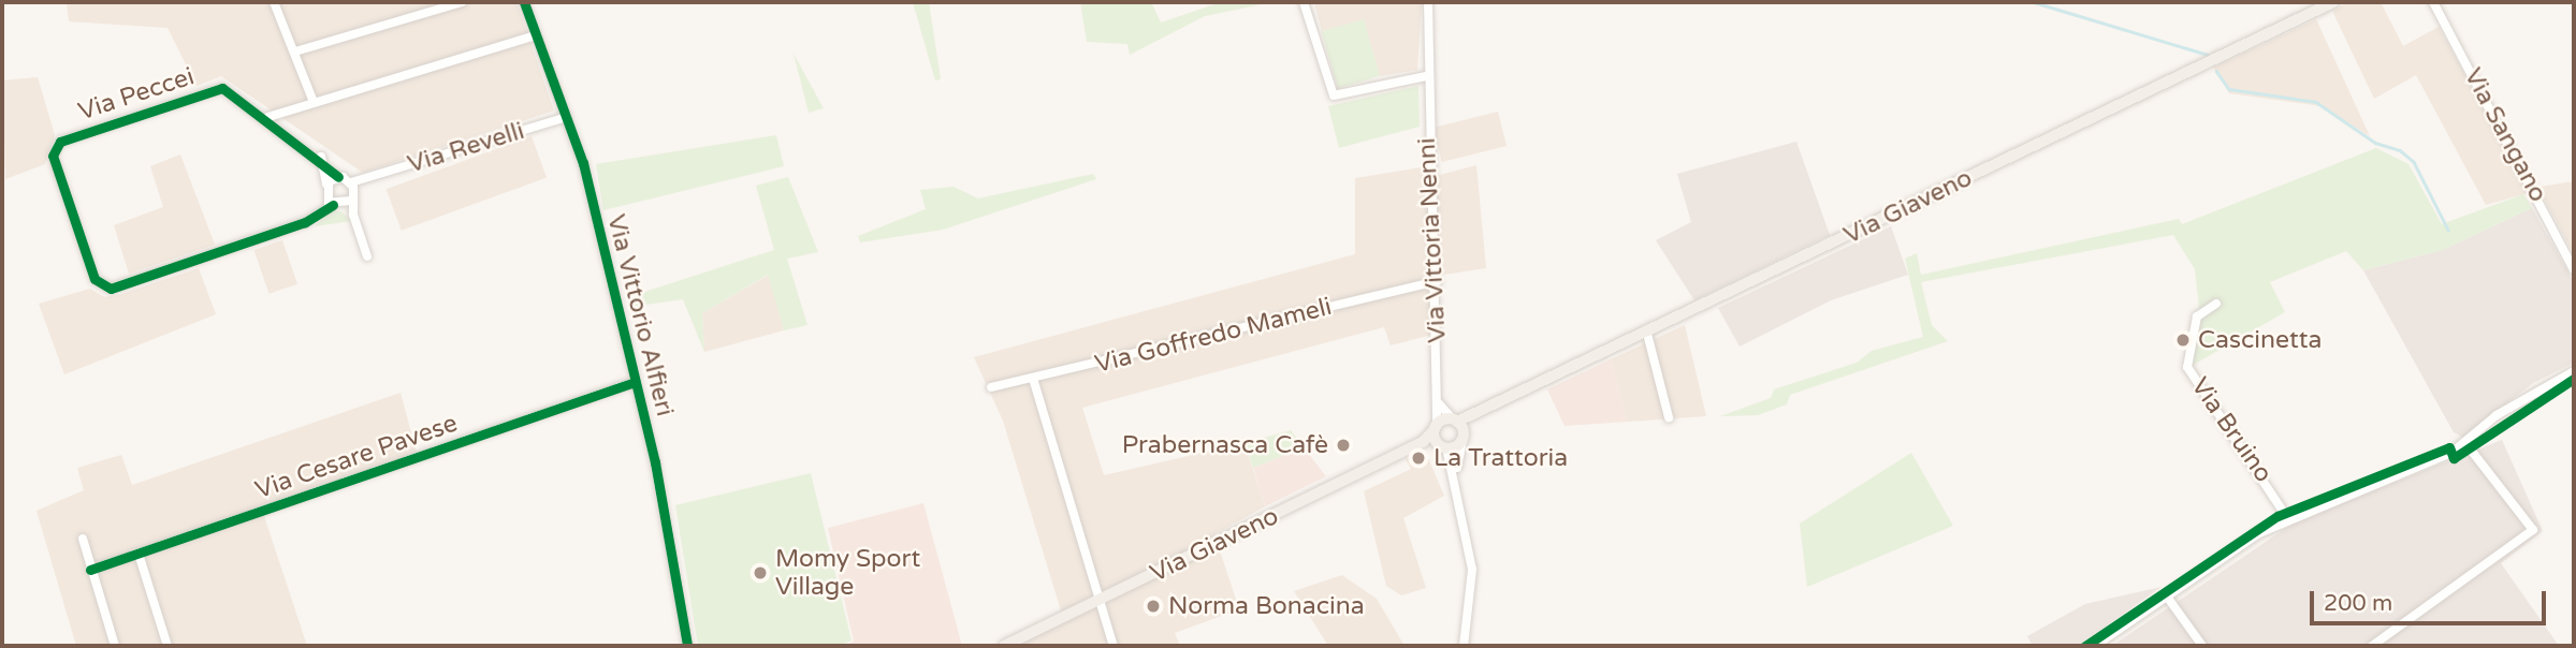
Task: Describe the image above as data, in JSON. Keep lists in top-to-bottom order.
{
  "streets": {
    "main road": ["Via Giaveno"],
    "street": [
      "Via Peccei",
      "Via Sangano",
      "Via Revelli",
      "Via Vittoria Nenni",
      "Via Vittorio Alfieri",
      "Via Goffredo Mameli",
      "Via Bruino",
      "Via Cesare Pavese"
    ]
  },
  "crossings": [
    ["Via Revelli", "Via Vittorio Alfieri"],
    ["Via Giaveno", "Via Vittoria Nenni"],
    ["Via Vittoria Nenni", "Via Goffredo Mameli"],
    ["Via Vittorio Alfieri", "Via Cesare Pavese"]
  ],
  "places": [
    "Cascinetta",
    "Prabernasca Cafè",
    "La Trattoria",
    "Momy Sport Village",
    "Norma Bonacina"
  ],
  "scale_bar": "200 m"
}
